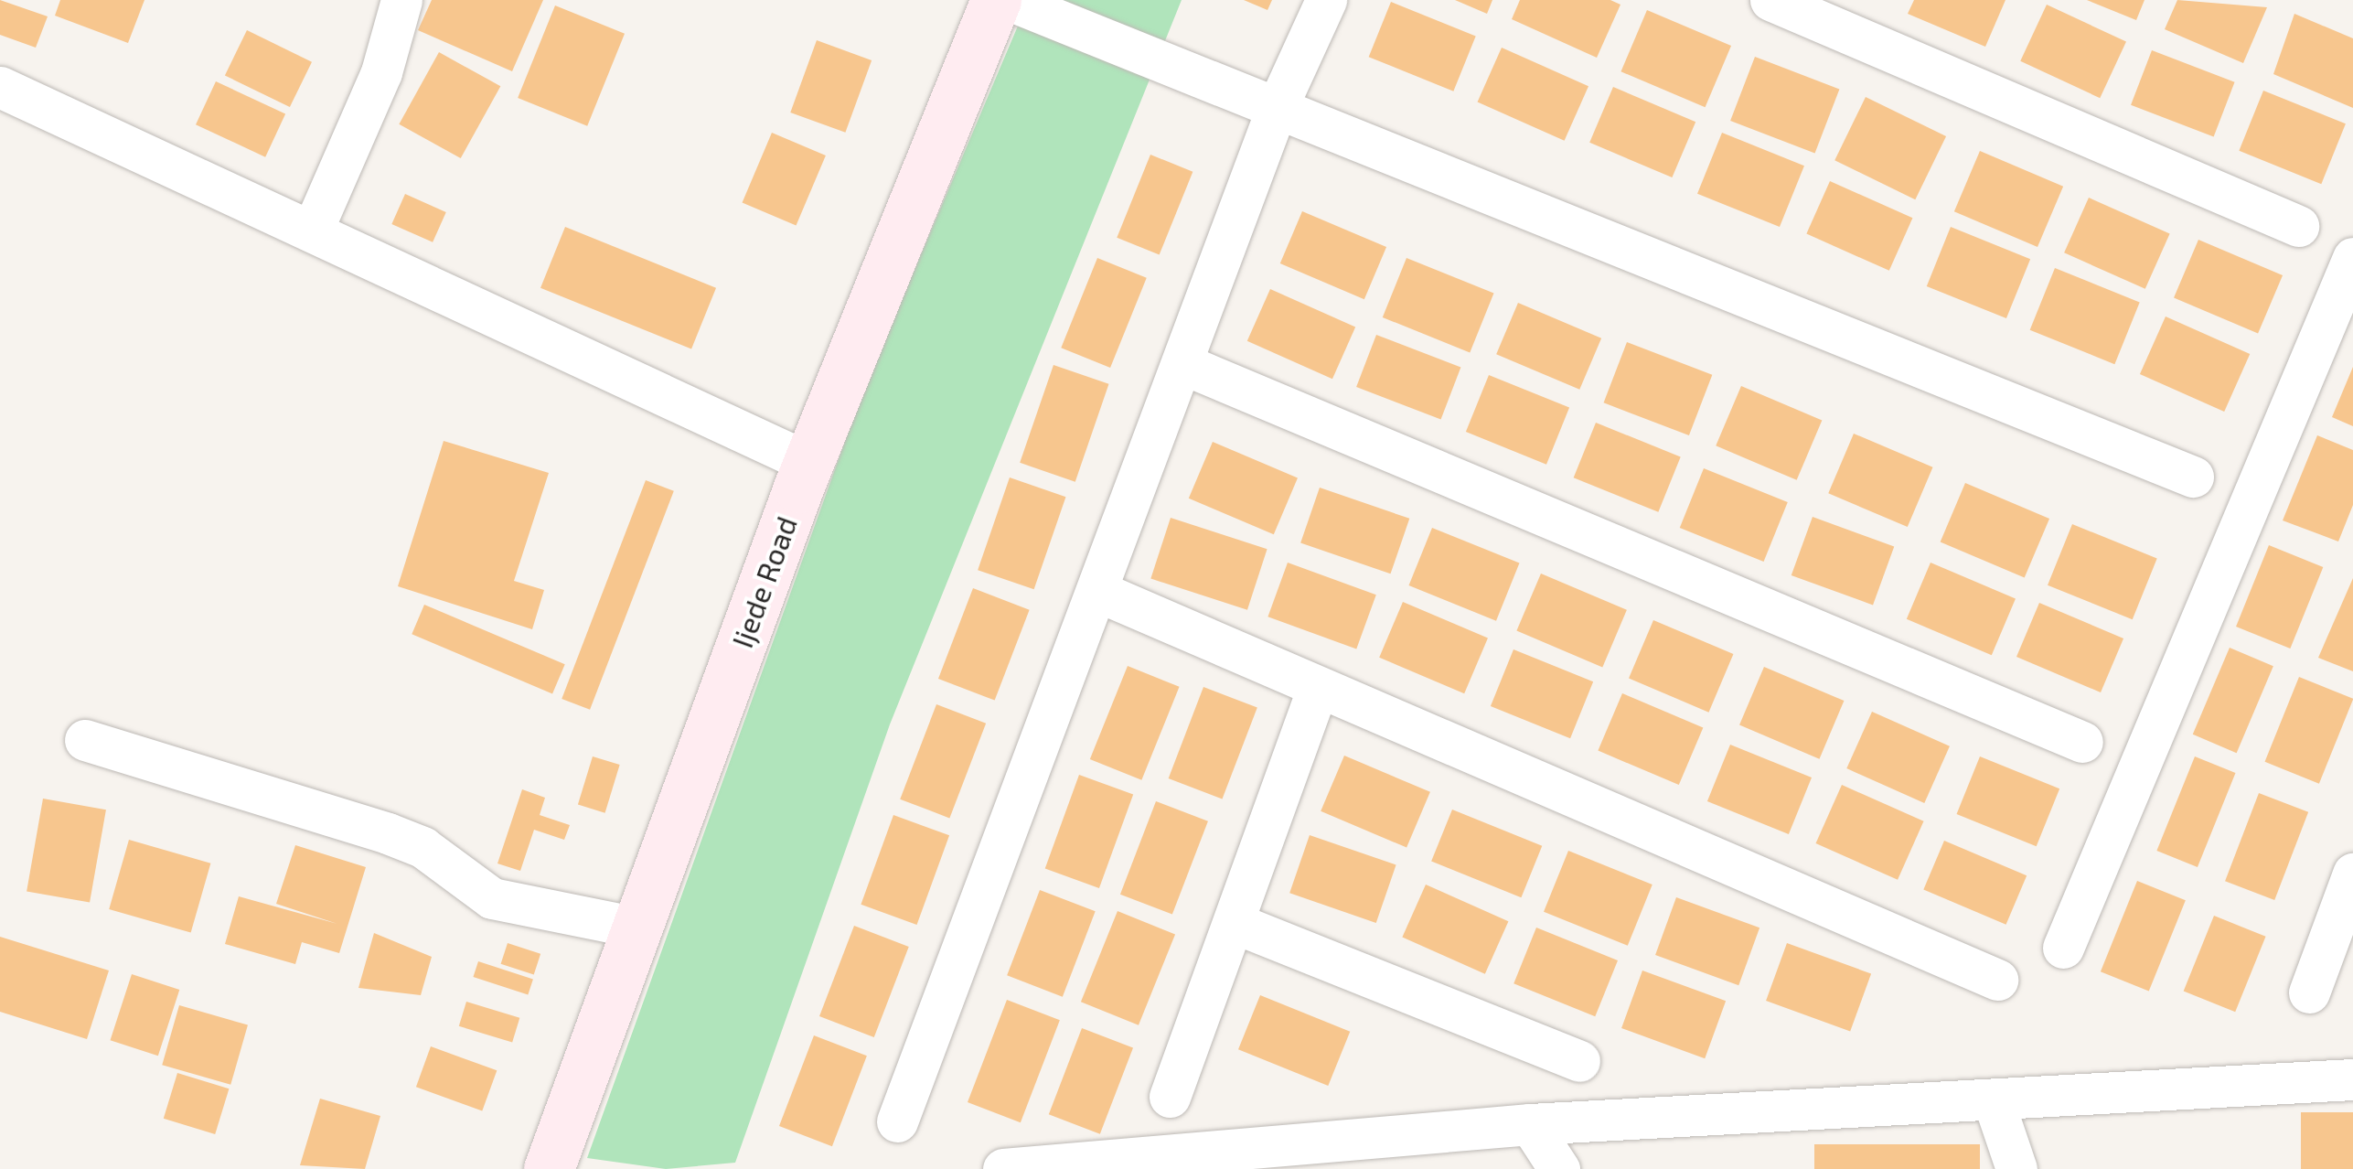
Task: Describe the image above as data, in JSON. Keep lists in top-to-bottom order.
{
  "streets": {
    "main road": ["Ijede Road"]
  }
}
